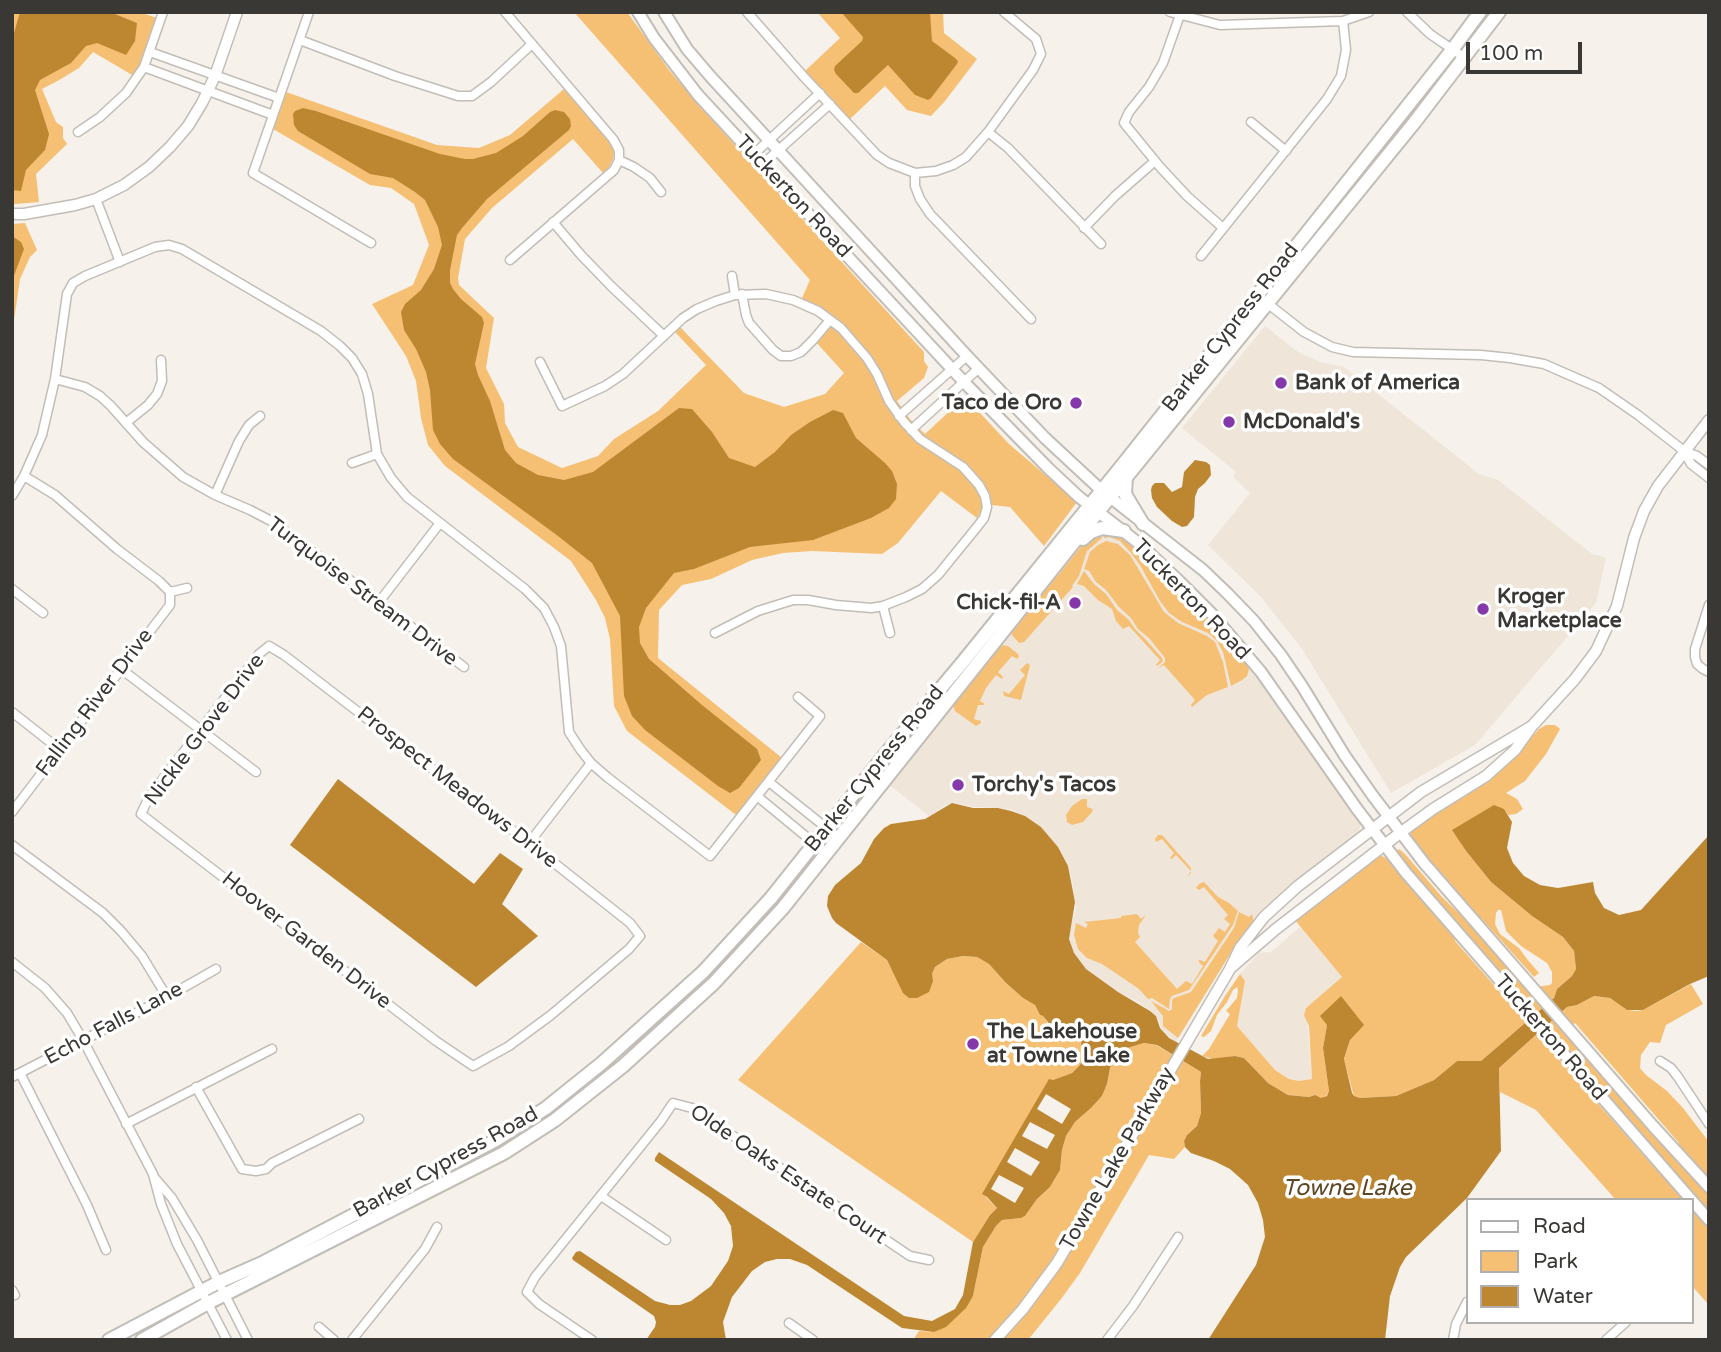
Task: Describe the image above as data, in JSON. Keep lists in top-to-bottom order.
{
  "streets": {
    "main road": ["Tuckerton Road", "Barker Cypress Road"],
    "street": [
      "Turquoise Stream Drive",
      "Falling River Drive",
      "Nickle Grove Drive",
      "Prospect Meadows Drive",
      "Hoover Garden Drive",
      "Echo Falls Lane",
      "Towne Lake Parkway",
      "Olde Oaks Estate Court"
    ]
  },
  "crossings": [
    ["Tuckerton Road", "Barker Cypress Road"],
    ["Tuckerton Road", "Towne Lake Parkway"],
    ["Nickle Grove Drive", "Prospect Meadows Drive"],
    ["Nickle Grove Drive", "Hoover Garden Drive"],
    ["Prospect Meadows Drive", "Hoover Garden Drive"]
  ],
  "water": ["Towne Lake"],
  "places": [
    "Bank of America",
    "Taco de Oro",
    "McDonald's",
    "Chick-fil-A",
    "Kroger Marketplace",
    "Torchy's Tacos",
    "The Lakehouse at Towne Lake"
  ],
  "legend": ["Road", "Park", "Water"],
  "scale_bar": "100 m"
}
